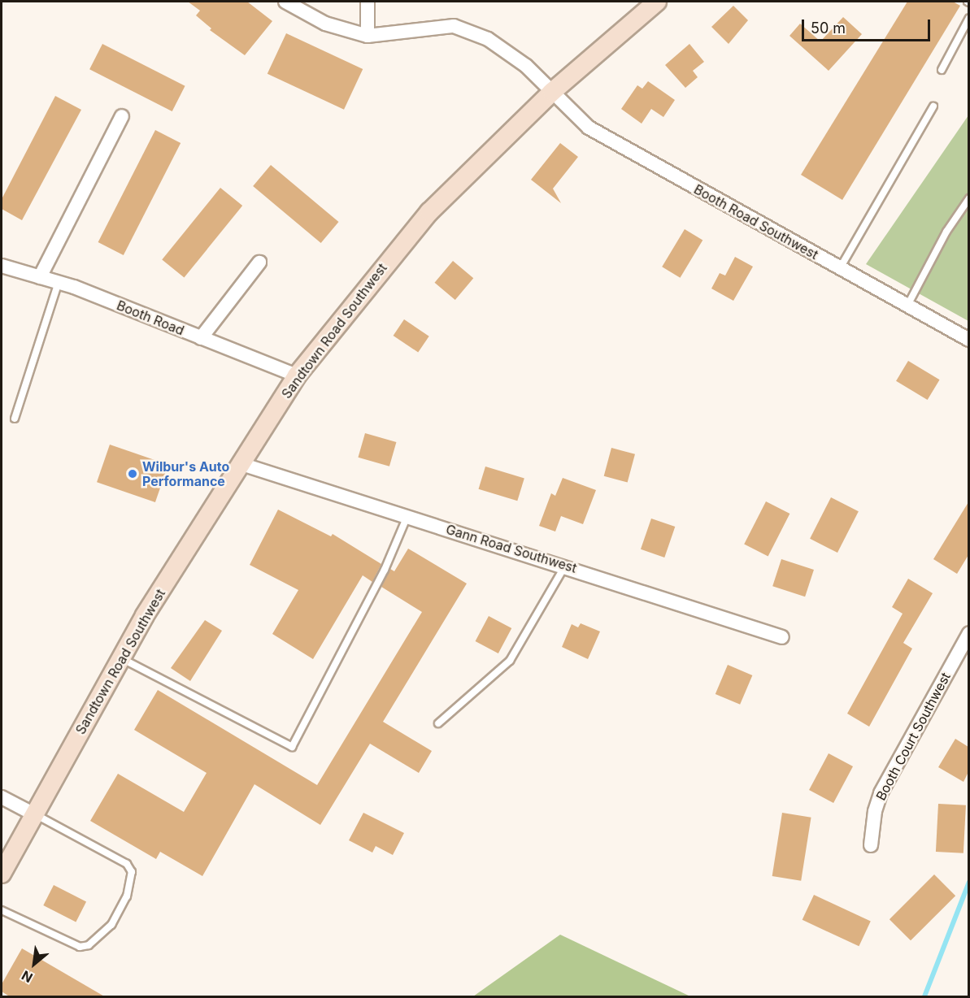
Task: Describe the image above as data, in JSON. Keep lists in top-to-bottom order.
{
  "streets": {
    "street": [
      "Booth Road Southwest",
      "Booth Road",
      "Sandtown Road Southwest",
      "Gann Road Southwest",
      "Booth Court Southwest"
    ]
  },
  "crossings": [
    ["Booth Road Southwest", "Sandtown Road Southwest"],
    ["Booth Road", "Sandtown Road Southwest"],
    ["Sandtown Road Southwest", "Gann Road Southwest"]
  ],
  "places": ["Wilbur's Auto Performance"],
  "scale_bar": "50 m",
  "north": "bottom left"
}
